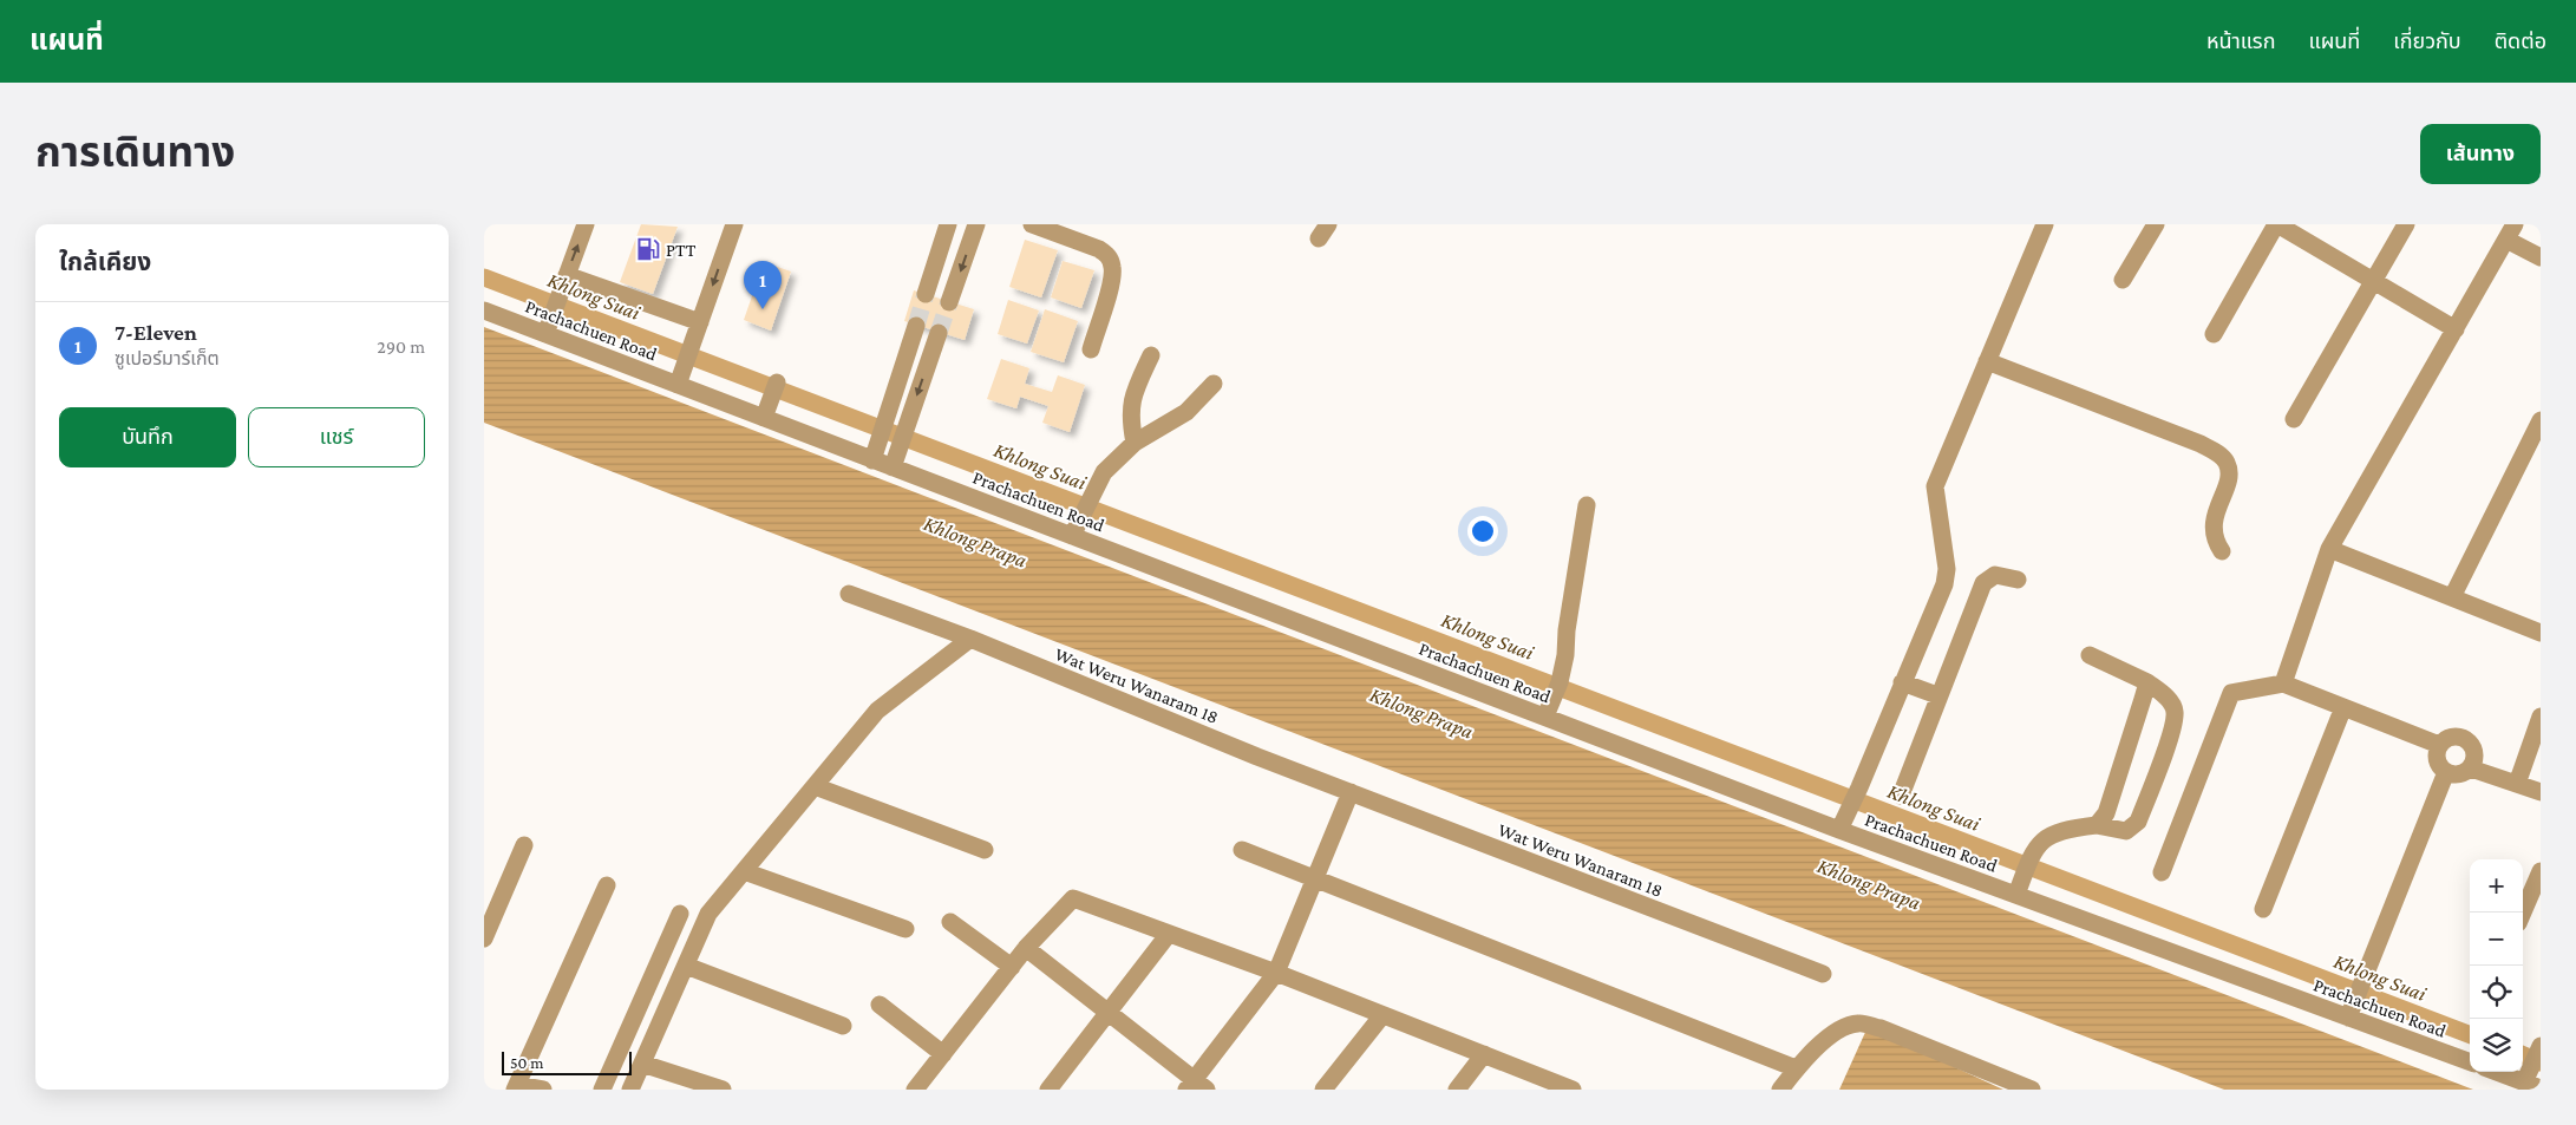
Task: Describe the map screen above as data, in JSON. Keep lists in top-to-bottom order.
{
  "streets": {
    "street": ["Prachachuen Road", "Wat Weru Wanaram 18"]
  },
  "water": ["Khlong Suai", "Khlong Prapa"],
  "places": {
    "fuel station": ["PTT"]
  },
  "scale_bar": "50 m",
  "page": {
    "header": "แผนที่",
    "nav": [
      "หน้าแรก",
      "แผนที่",
      "เกี่ยวกับ",
      "ติดต่อ"
    ],
    "title": "การเดินทาง",
    "buttons": [
      "เส้นทาง",
      ["บันทึก", "แชร์"]
    ],
    "heading": "ใกล้เคียง",
    "pins": "1",
    "list": [
      {
        "mark": "1",
        "name": "7-Eleven",
        "note": "ซูเปอร์มาร์เก็ต",
        "value": "290 m"
      }
    ],
    "map_buttons": ["+", "−"],
    "scale": "50 m"
  }
}
